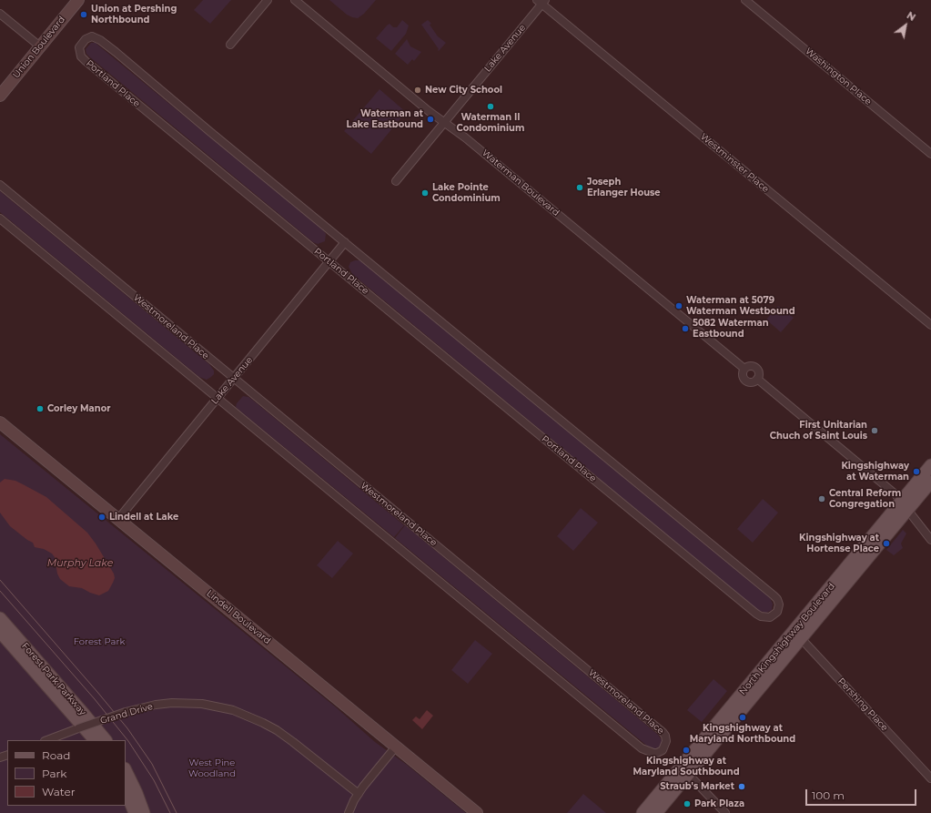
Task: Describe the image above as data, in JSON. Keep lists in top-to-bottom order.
{
  "streets": {
    "main road": [
      "Union Boulevard",
      "Lindell Boulevard",
      "North Kingshighway Boulevard",
      "Forest Park Parkway"
    ],
    "street": [
      "Lake Avenue",
      "Washington Place",
      "Portland Place",
      "Westminster Place",
      "Waterman Boulevard",
      "Westmoreland Place",
      "Pershing Place",
      "Grand Drive"
    ]
  },
  "crossings": [
    ["Lake Avenue", "Portland Place"],
    ["Lake Avenue", "Westminster Place"],
    ["Lake Avenue", "Waterman Boulevard"],
    ["Lake Avenue", "Westmoreland Place"],
    ["Lake Avenue", "Lindell Boulevard"],
    ["Waterman Boulevard", "North Kingshighway Boulevard"],
    ["North Kingshighway Boulevard", "Pershing Place"]
  ],
  "water": ["Murphy Lake"],
  "parks": ["Forest Park", "West Pine Woodland"],
  "places": [
    "Union at Pershing Northbound",
    "New City School",
    "Waterman II Condominium",
    "Waterman at Lake Eastbound",
    "Joseph Erlanger House",
    "Lake Pointe Condominium",
    "Waterman at 5079 Waterman Westbound",
    "5082 Waterman Eastbound",
    "Corley Manor",
    "First Unitarian Chuch of Saint Louis",
    "Kingshighway at Waterman",
    "Central Reform Congregation",
    "Lindell at Lake",
    "Kingshighway at Hortense Place",
    "Kingshighway at Maryland Northbound",
    "Kingshighway at Maryland Southbound",
    "Straub's Market",
    "Park Plaza"
  ],
  "legend": ["Road", "Park", "Water"],
  "scale_bar": "100 m",
  "north": "top right"
}
